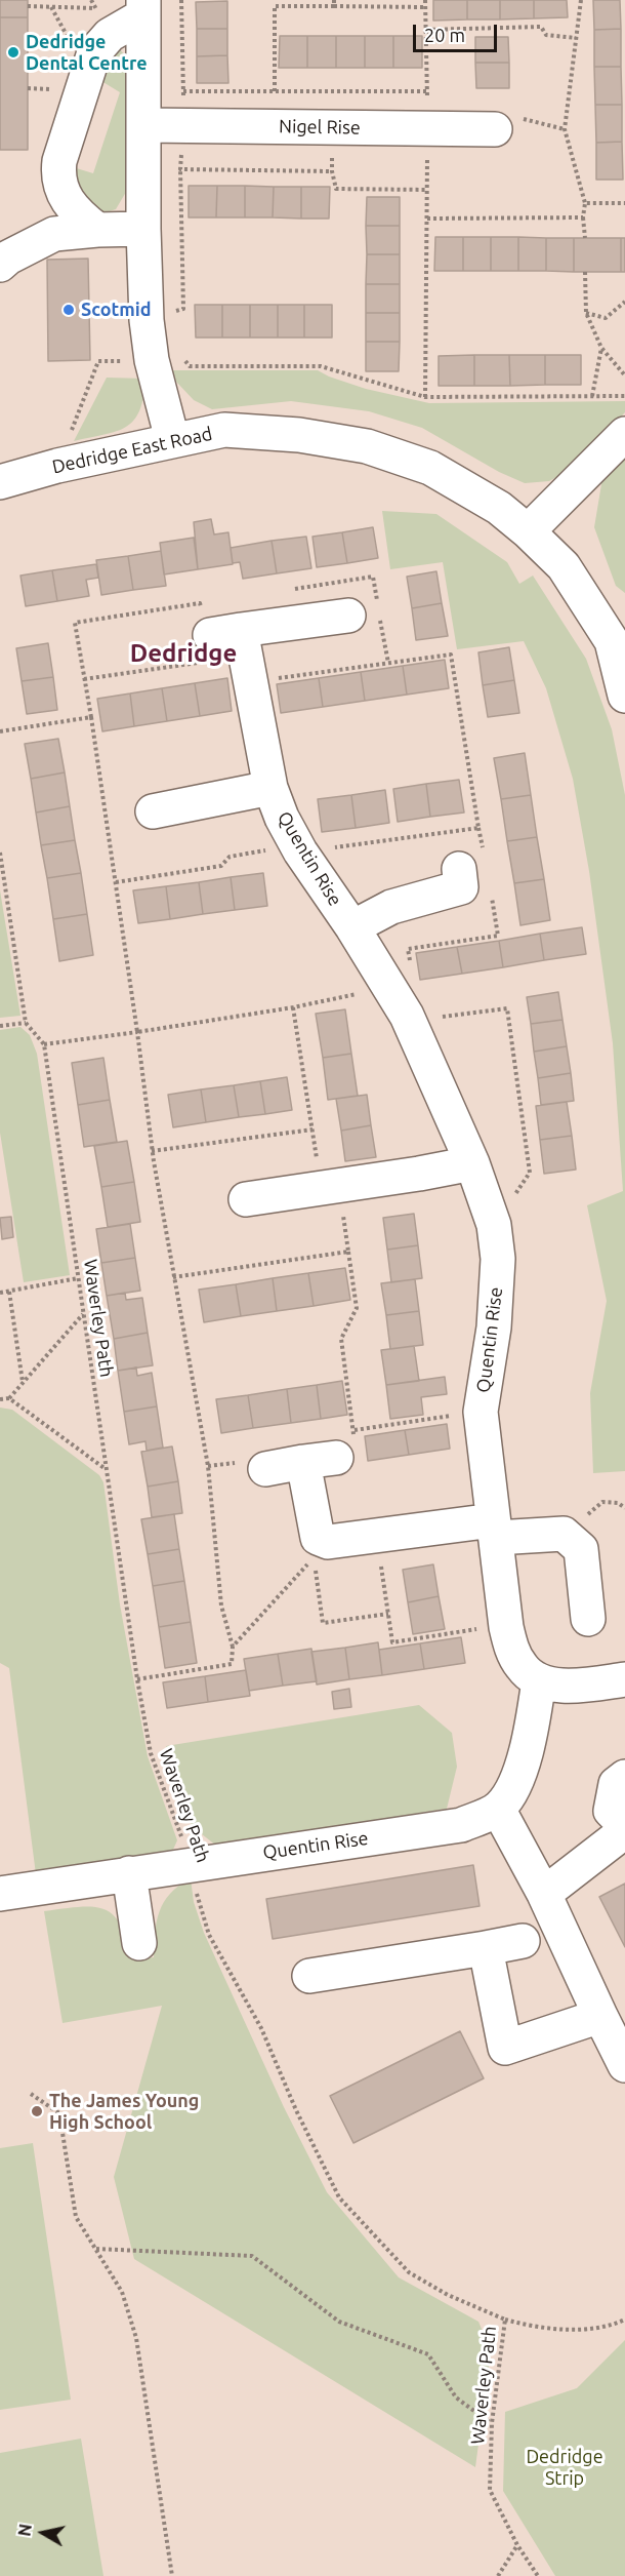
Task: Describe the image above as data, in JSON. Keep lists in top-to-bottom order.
{
  "streets": {
    "street": ["Nigel Rise", "Dedridge East Road", "Quentin Rise"],
    "path": ["Waverley Path"]
  },
  "crossings": [
    ["Quentin Rise", "Waverley Path"]
  ],
  "districts": ["Dedridge"],
  "parks": ["Dedridge Strip"],
  "places": ["Dedridge Dental Centre", "Scotmid", "The James Young High School"],
  "scale_bar": "20 m",
  "north": "left"
}
